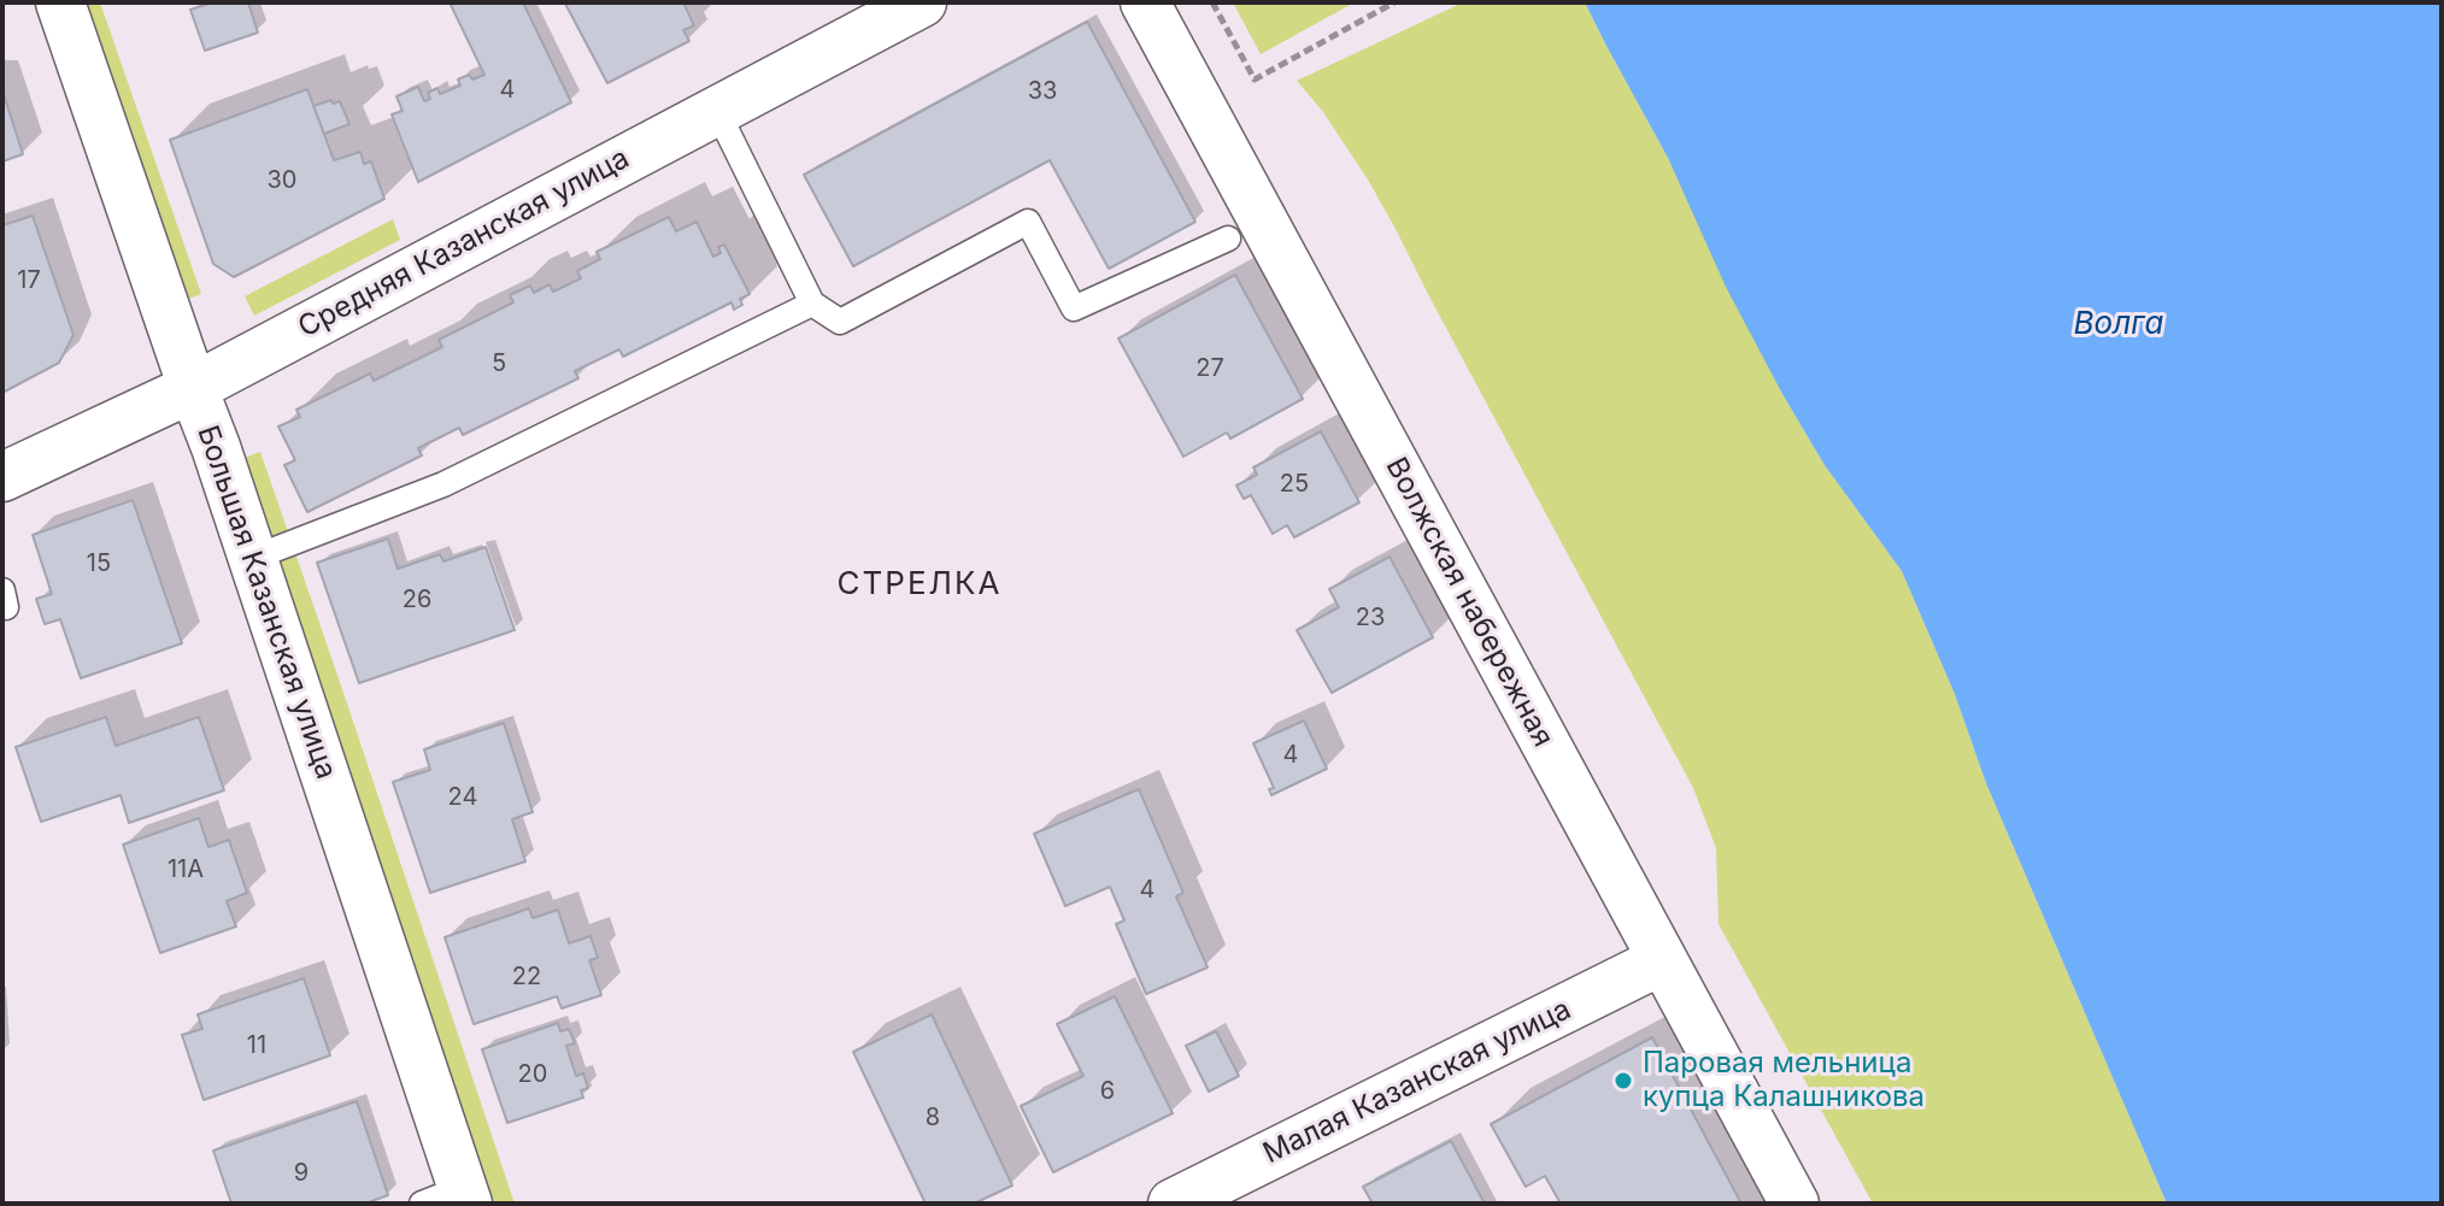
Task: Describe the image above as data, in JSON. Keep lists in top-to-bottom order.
{
  "streets": {
    "street": [
      "Средняя Казанская улица",
      "Большая Казанская улица",
      "Волжская набережная",
      "Малая Казанская улица"
    ]
  },
  "crossings": [
    ["Средняя Казанская улица", "Большая Казанская улица"],
    ["Волжская набережная", "Малая Казанская улица"]
  ],
  "districts": ["СТРЕЛКА"],
  "water": ["Волга"],
  "places": ["Паровая мельница купца Калашникова"],
  "house_numbers": [
    "4",
    "33",
    "30",
    "17",
    "5",
    "27",
    "25",
    "15",
    "26",
    "23",
    "4",
    "24",
    "11А",
    "4",
    "22",
    "11",
    "20",
    "6",
    "8",
    "9"
  ]
}
